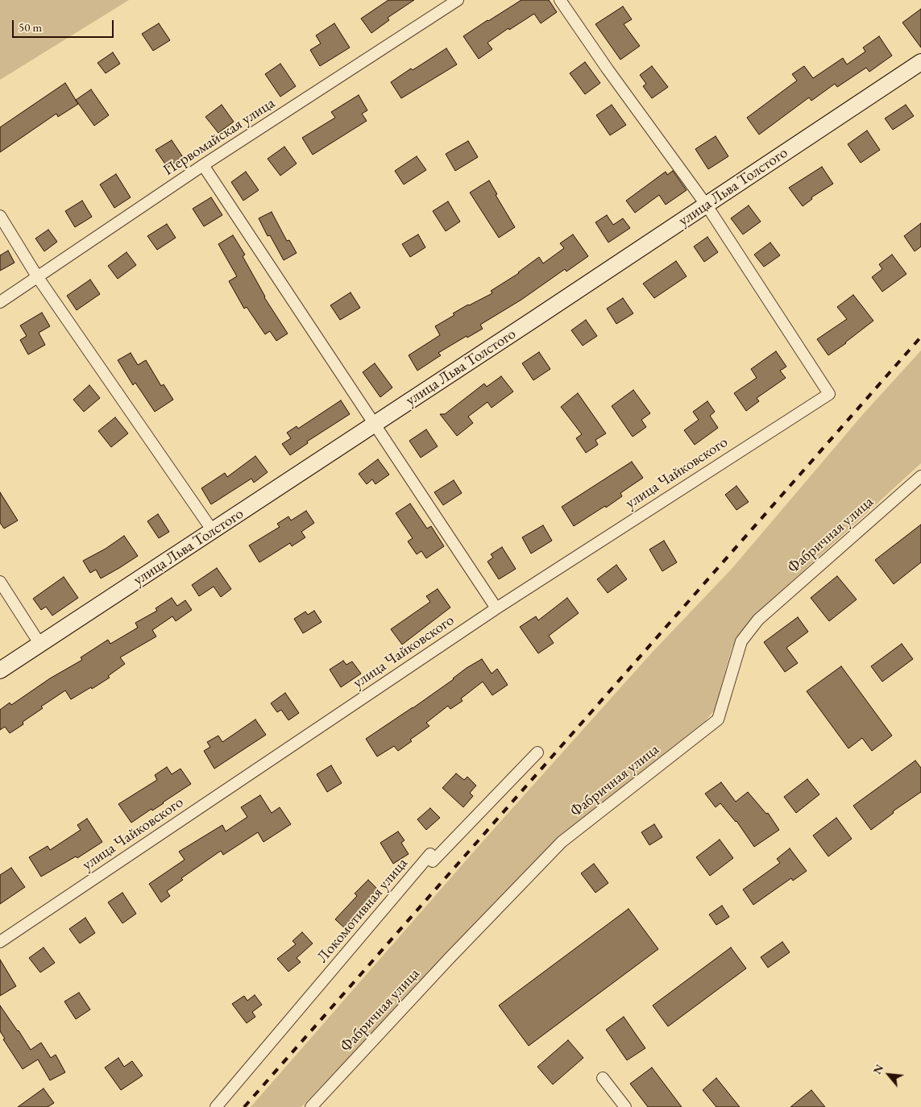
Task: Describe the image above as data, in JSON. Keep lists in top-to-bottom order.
{
  "streets": {
    "street": [
      "Первомайская улица",
      "улица Льва Толстого",
      "улица Чайковского",
      "Фабричная улица",
      "Локомотивная улица"
    ]
  },
  "crossings": [
    ["улица Льва Толстого", "улица Чайковского"]
  ],
  "scale_bar": "50 m",
  "north": "top left"
}
